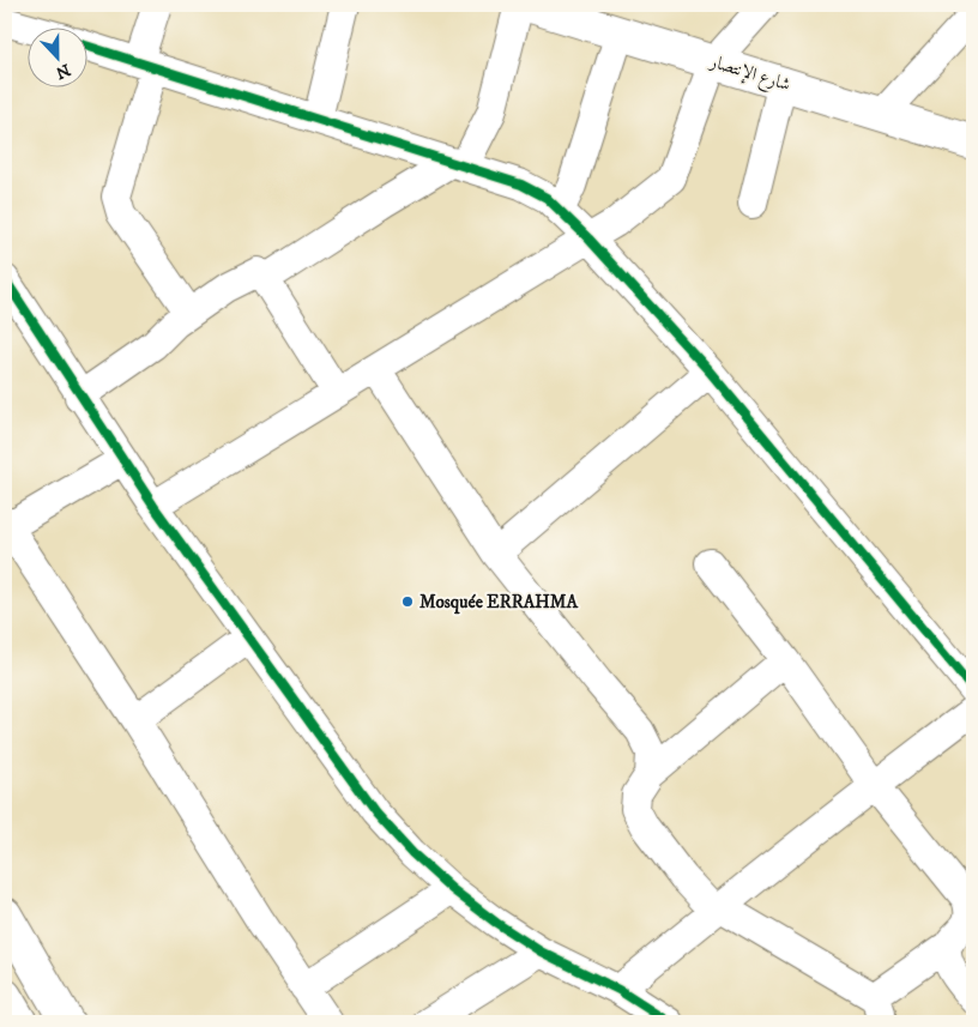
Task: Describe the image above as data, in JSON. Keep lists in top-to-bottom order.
{
  "streets": {
    "main road": ["شارع الإنتصار"]
  },
  "places": ["Mosquée ERRAHMA"],
  "north": "bottom"
}
